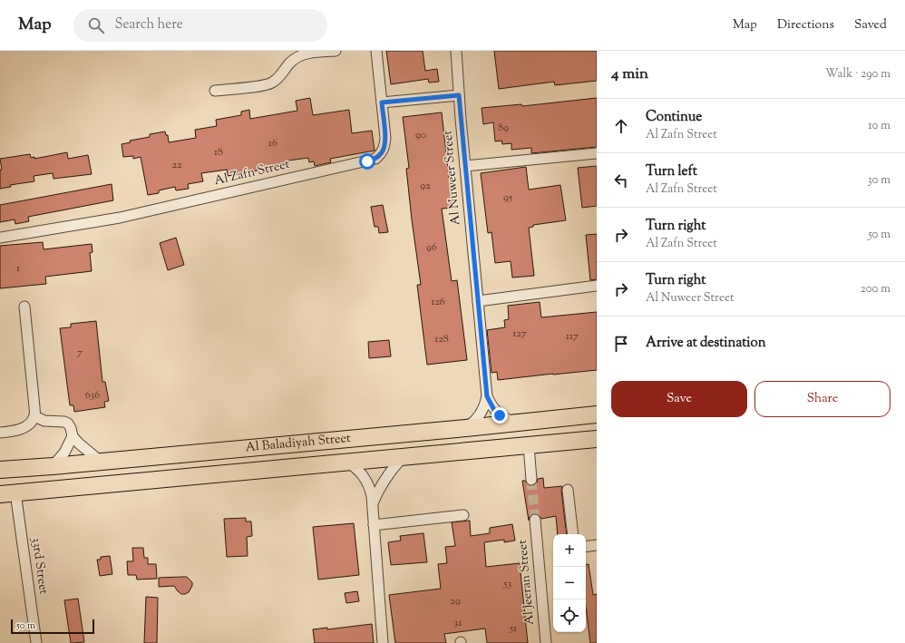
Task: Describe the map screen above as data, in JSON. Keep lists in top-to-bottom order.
{
  "streets": {
    "main road": ["Al Baladiyah Street"],
    "street": [
      "Al Zafn Street",
      "Al Nuweer Street",
      "33rd Street",
      "Al Jeeran Street"
    ]
  },
  "crossings": [
    ["Al Nuweer Street", "Al Baladiyah Street"],
    ["Al Baladiyah Street", "33rd Street"]
  ],
  "house_numbers": [
    "89",
    "90",
    "16",
    "18",
    "22",
    "92",
    "95",
    "96",
    "1",
    "126",
    "127",
    "117",
    "128",
    "7",
    "636",
    "53",
    "29",
    "31",
    "51"
  ],
  "scale_bar": "50 m",
  "page": {
    "header": "Map",
    "search": "Search here",
    "nav": ["Map", "Directions", "Saved"],
    "heading": ["4 min", "Walk · 290 m"],
    "list": [
      ["Continue", "Al Zafn Street", "10 m"],
      ["Turn left", "Al Zafn Street", "30 m"],
      ["Turn right", "Al Zafn Street", "50 m"],
      ["Turn right", "Al Nuweer Street", "200 m"],
      "Arrive at destination"
    ],
    "buttons": ["Save", "Share"],
    "map_buttons": ["+", "−"],
    "scale": "50 m"
  }
}
